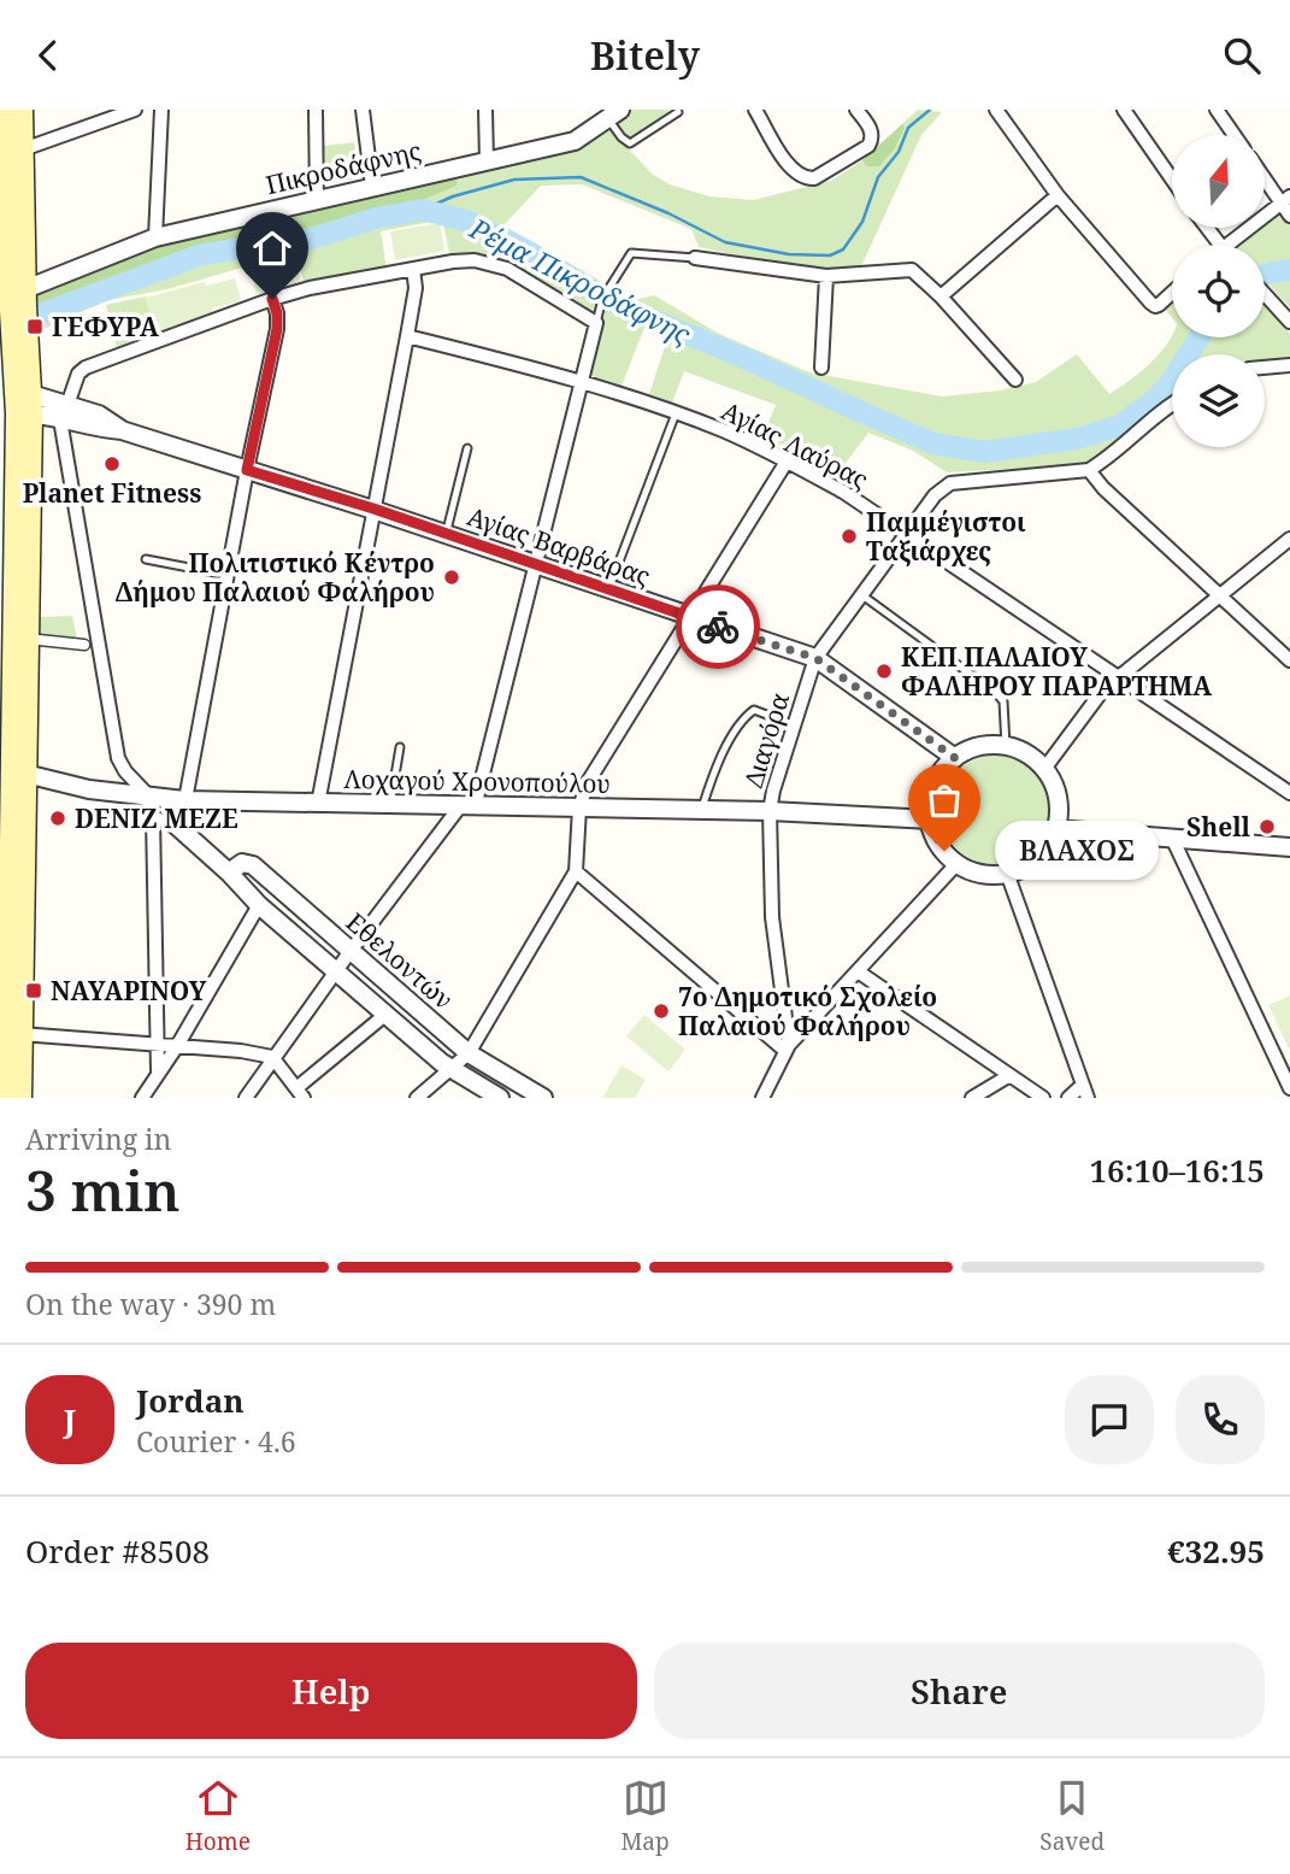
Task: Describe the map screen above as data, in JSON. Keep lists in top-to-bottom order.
{
  "streets": {
    "street": [
      "Πικροδάφνης",
      "Αγίας Λαύρας",
      "Αγίας Βαρβάρας",
      "Διαγόρα",
      "Λοχαγού Χρονοπούλου",
      "Εθελοντών"
    ]
  },
  "crossings": [
    ["Αγίας Λαύρας", "Διαγόρα"],
    ["Αγίας Βαρβάρας", "Διαγόρα"],
    ["Αγίας Βαρβάρας", "Λοχαγού Χρονοπούλου"],
    ["Διαγόρα", "Λοχαγού Χρονοπούλου"]
  ],
  "water": ["Ρέμα Πικροδάφνης"],
  "places": {
    "transit": ["ΓΕΦΥΡΑ", "ΝΑΥΑΡΙΝΟΥ"],
    "other": [
      "Planet Fitness",
      "Παμμέγιστοι Ταξιάρχες",
      "Πολιτιστικό Κέντρο Δήμου Παλαιού Φαλήρου",
      "ΚΕΠ ΠΑΛΑΙΟΥ ΦΑΛΗΡΟΥ ΠΑΡΑΡΤΗΜΑ",
      "DENIZ MEZE",
      "Shell",
      "ΒΛΑΧΟΣ",
      "7ο Δημοτικό Σχολείο Παλαιού Φαλήρου"
    ]
  },
  "north": "top",
  "page": {
    "header": "Bitely",
    "bubble": "ΒΛΑΧΟΣ",
    "heading": ["3 min", "Arriving in", "16:10–16:15"],
    "panel": [
      "Jordan",
      "Courier · 4.6",
      "Order #8508",
      "€32.95"
    ],
    "bar": "On the way · 390 m",
    "round": "J",
    "buttons": ["Help", "Share"],
    "tabs": ["Home", "Map", "Saved"]
  }
}
